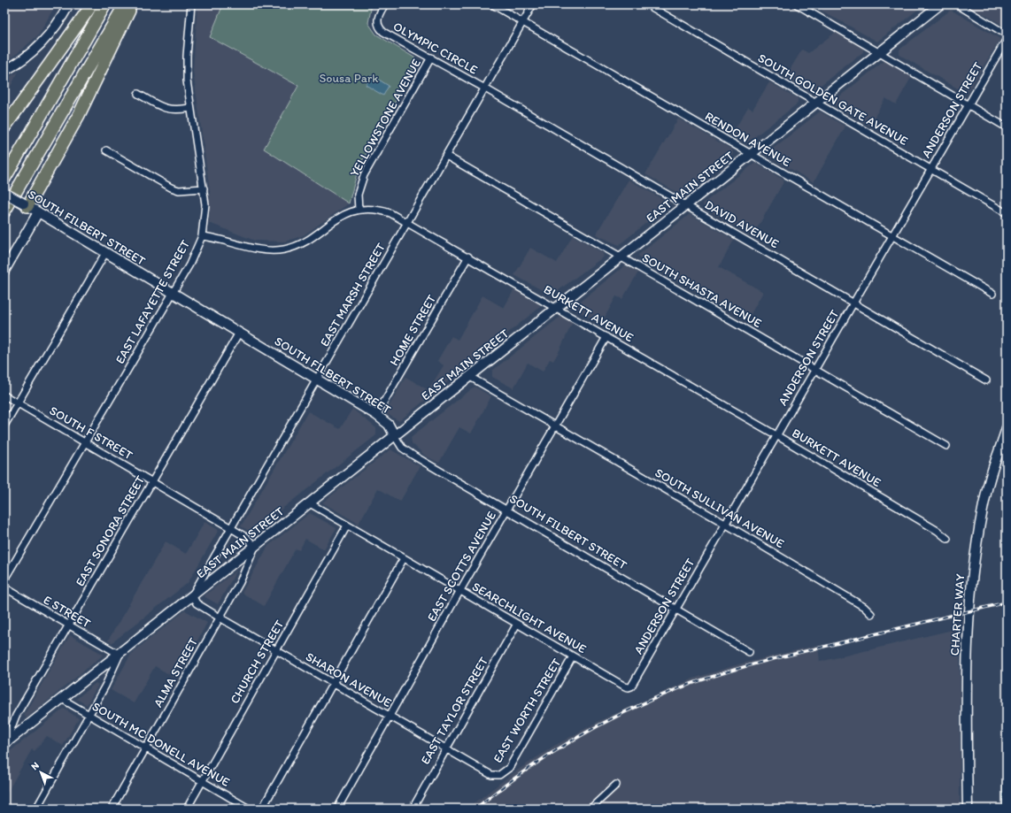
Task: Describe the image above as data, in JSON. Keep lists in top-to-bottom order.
{
  "streets": {
    "main road": ["EAST MAIN STREET", "SOUTH FILBERT STREET", "CHARTER WAY"],
    "street": [
      "OLYMPIC CIRCLE",
      "SOUTH GOLDEN GATE AVENUE",
      "ANDERSON STREET",
      "YELLOWSTONE AVENUE",
      "RENDON AVENUE",
      "DAVID AVENUE",
      "SOUTH SHASTA AVENUE",
      "EAST MARSH STREET",
      "EAST LAFAYETTE STREET",
      "BURKETT AVENUE",
      "HOME STREET",
      "SOUTH F STREET",
      "SOUTH SULLIVAN AVENUE",
      "EAST SONORA STREET",
      "EAST SCOTTS AVENUE",
      "E STREET",
      "SEARCHLIGHT AVENUE",
      "CHURCH STREET",
      "ALMA STREET",
      "SHARON AVENUE",
      "EAST TAYLOR STREET",
      "EAST WORTH STREET",
      "SOUTH MC DONELL AVENUE"
    ]
  },
  "crossings": [
    ["OLYMPIC CIRCLE", "YELLOWSTONE AVENUE"],
    ["OLYMPIC CIRCLE", "DAVID AVENUE"],
    ["OLYMPIC CIRCLE", "EAST MARSH STREET"],
    ["SOUTH GOLDEN GATE AVENUE", "ANDERSON STREET"],
    ["SOUTH GOLDEN GATE AVENUE", "EAST MAIN STREET"],
    ["ANDERSON STREET", "RENDON AVENUE"],
    ["ANDERSON STREET", "DAVID AVENUE"],
    ["ANDERSON STREET", "SOUTH FILBERT STREET"],
    ["ANDERSON STREET", "SOUTH SHASTA AVENUE"],
    ["ANDERSON STREET", "BURKETT AVENUE"],
    ["ANDERSON STREET", "SOUTH SULLIVAN AVENUE"],
    ["ANDERSON STREET", "SEARCHLIGHT AVENUE"],
    ["YELLOWSTONE AVENUE", "BURKETT AVENUE"],
    ["RENDON AVENUE", "EAST MAIN STREET"],
    ["RENDON AVENUE", "EAST MARSH STREET"],
    ["EAST MAIN STREET", "DAVID AVENUE"],
    ["EAST MAIN STREET", "SOUTH FILBERT STREET"],
    ["EAST MAIN STREET", "SOUTH SHASTA AVENUE"],
    ["EAST MAIN STREET", "EAST MARSH STREET"],
    ["EAST MAIN STREET", "BURKETT AVENUE"],
    ["EAST MAIN STREET", "SOUTH F STREET"],
    ["EAST MAIN STREET", "SOUTH SULLIVAN AVENUE"],
    ["EAST MAIN STREET", "EAST SONORA STREET"],
    ["EAST MAIN STREET", "E STREET"],
    ["EAST MAIN STREET", "SEARCHLIGHT AVENUE"],
    ["EAST MAIN STREET", "ALMA STREET"],
    ["EAST MAIN STREET", "SHARON AVENUE"],
    ["EAST MAIN STREET", "SOUTH MC DONELL AVENUE"],
    ["DAVID AVENUE", "EAST MARSH STREET"],
    ["SOUTH FILBERT STREET", "EAST MARSH STREET"],
    ["SOUTH FILBERT STREET", "EAST LAFAYETTE STREET"],
    ["SOUTH FILBERT STREET", "HOME STREET"],
    ["SOUTH FILBERT STREET", "EAST SONORA STREET"],
    ["SOUTH FILBERT STREET", "EAST SCOTTS AVENUE"],
    ["SOUTH SHASTA AVENUE", "EAST MARSH STREET"],
    ["EAST MARSH STREET", "BURKETT AVENUE"],
    ["EAST MARSH STREET", "SOUTH F STREET"],
    ["EAST MARSH STREET", "SHARON AVENUE"],
    ["EAST LAFAYETTE STREET", "BURKETT AVENUE"],
    ["EAST LAFAYETTE STREET", "SOUTH F STREET"],
    ["BURKETT AVENUE", "HOME STREET"],
    ["BURKETT AVENUE", "EAST SCOTTS AVENUE"],
    ["SOUTH F STREET", "EAST SONORA STREET"],
    ["SOUTH F STREET", "ALMA STREET"],
    ["SOUTH SULLIVAN AVENUE", "EAST SCOTTS AVENUE"],
    ["EAST SONORA STREET", "E STREET"],
    ["EAST SCOTTS AVENUE", "SEARCHLIGHT AVENUE"],
    ["EAST SCOTTS AVENUE", "SHARON AVENUE"],
    ["SEARCHLIGHT AVENUE", "CHURCH STREET"],
    ["SEARCHLIGHT AVENUE", "EAST TAYLOR STREET"],
    ["SEARCHLIGHT AVENUE", "EAST WORTH STREET"],
    ["CHURCH STREET", "SHARON AVENUE"],
    ["CHURCH STREET", "SOUTH MC DONELL AVENUE"],
    ["ALMA STREET", "SHARON AVENUE"],
    ["ALMA STREET", "SOUTH MC DONELL AVENUE"],
    ["SHARON AVENUE", "EAST TAYLOR STREET"],
    ["SHARON AVENUE", "EAST WORTH STREET"]
  ],
  "parks": ["Sousa Park"],
  "north": "top left"
}
